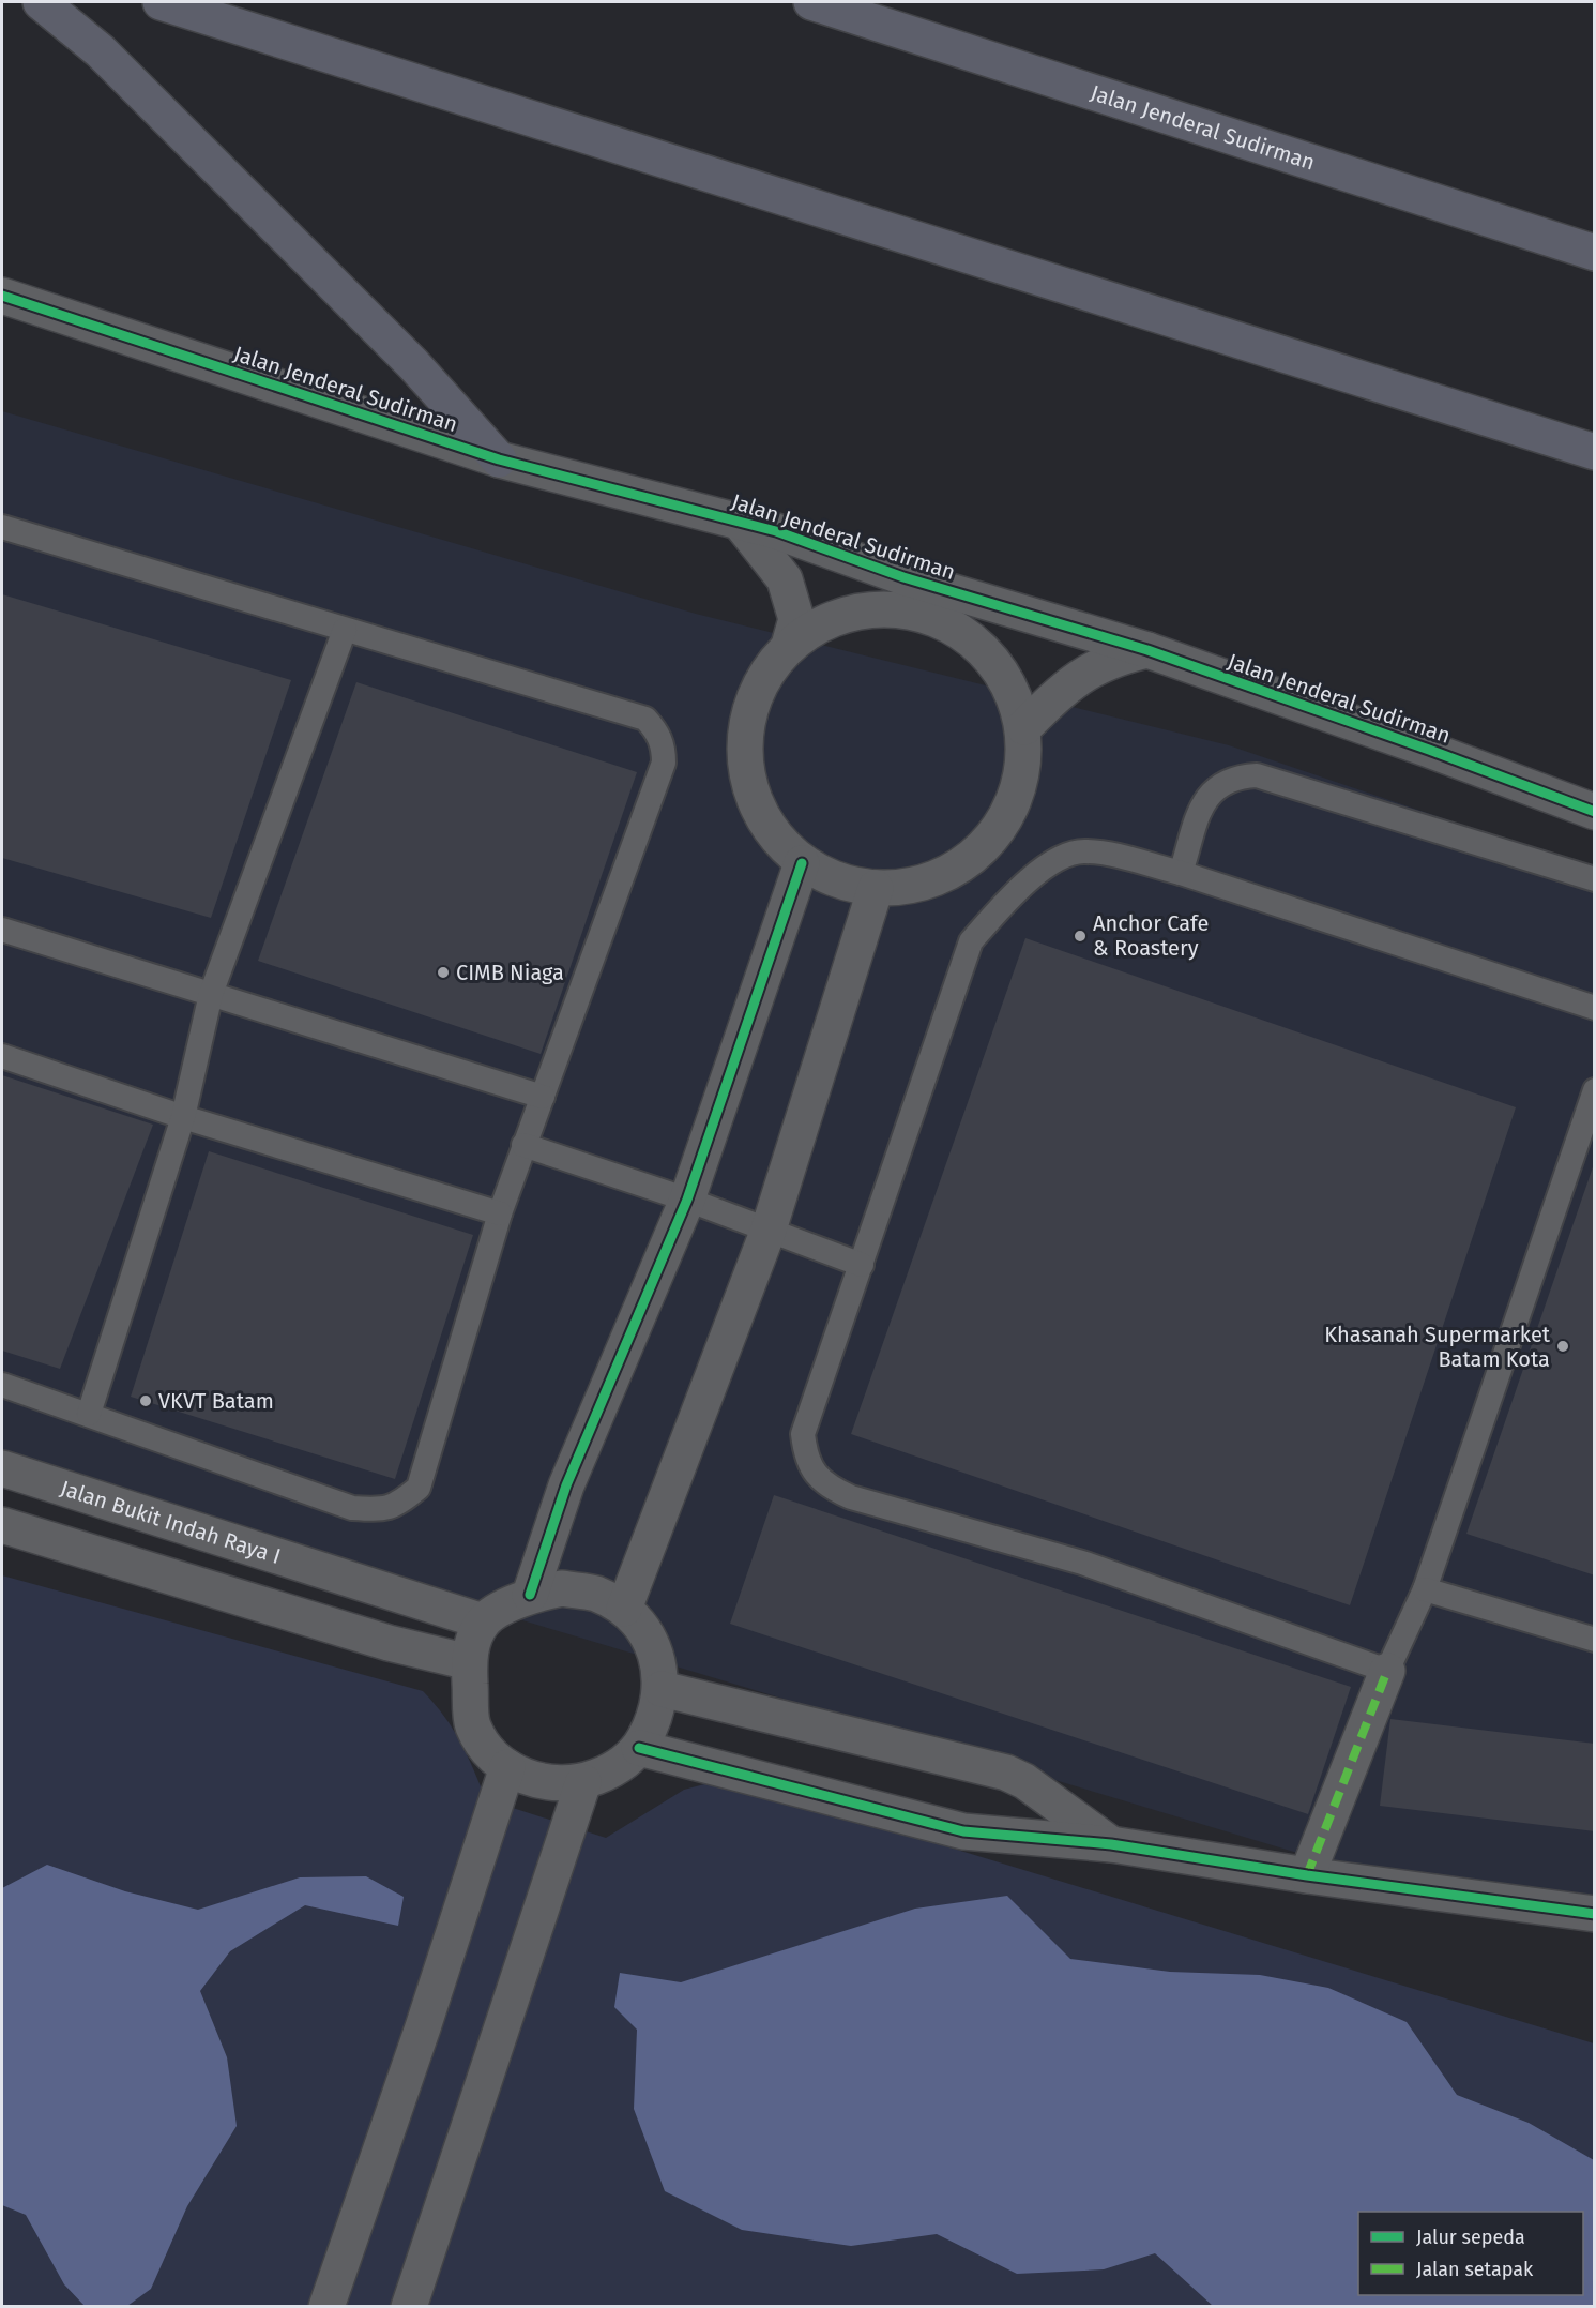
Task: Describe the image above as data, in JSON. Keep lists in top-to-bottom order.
{
  "streets": {
    "highway": ["Jalan Jenderal Sudirman"],
    "street": ["Jalan Bukit Indah Raya I"]
  },
  "places": [
    "Anchor Cafe & Roastery",
    "CIMB Niaga",
    "Khasanah Supermarket Batam Kota",
    "VKVT Batam"
  ],
  "legend": ["Jalur sepeda", "Jalan setapak"]
}
